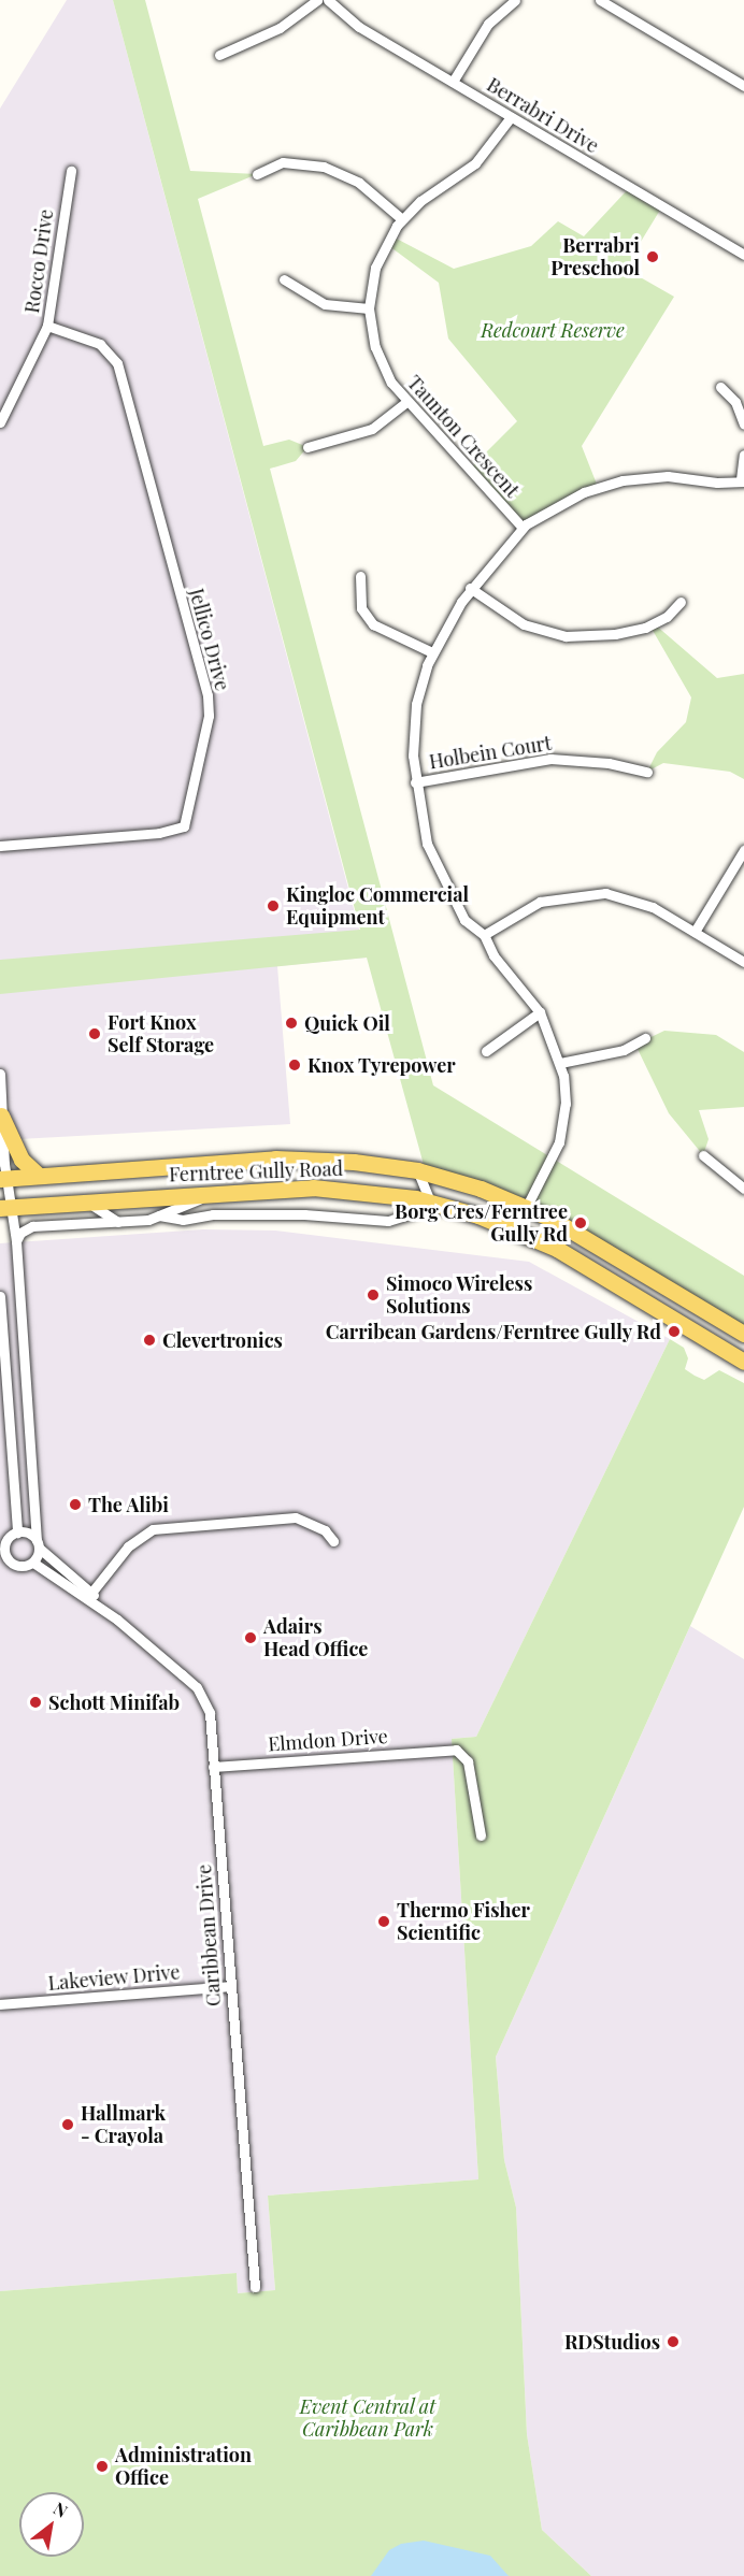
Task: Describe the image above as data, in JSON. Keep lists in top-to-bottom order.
{
  "streets": {
    "main road": ["Ferntree Gully Road"],
    "street": [
      "Berrabri Drive",
      "Rocco Drive",
      "Taunton Crescent",
      "Jellico Drive",
      "Holbein Court",
      "Elmdon Drive",
      "Caribbean Drive",
      "Lakeview Drive"
    ]
  },
  "crossings": [
    ["Berrabri Drive", "Taunton Crescent"],
    ["Rocco Drive", "Jellico Drive"],
    ["Elmdon Drive", "Caribbean Drive"],
    ["Caribbean Drive", "Lakeview Drive"]
  ],
  "parks": ["Redcourt Reserve", "Event Central at Caribbean Park"],
  "places": [
    "Berrabri Preschool",
    "Kingloc Commercial Equipment",
    "Quick Oil",
    "Fort Knox Self Storage",
    "Knox Tyrepower",
    "Borg Cres/Ferntree Gully Rd",
    "Simoco Wireless Solutions",
    "Carribean Gardens/Ferntree Gully Rd",
    "Clevertronics",
    "The Alibi",
    "Adairs Head Office",
    "Schott Minifab",
    "Thermo Fisher Scientific",
    "Hallmark - Crayola",
    "RDStudios",
    "Administration Office"
  ],
  "north": "top right"
}
